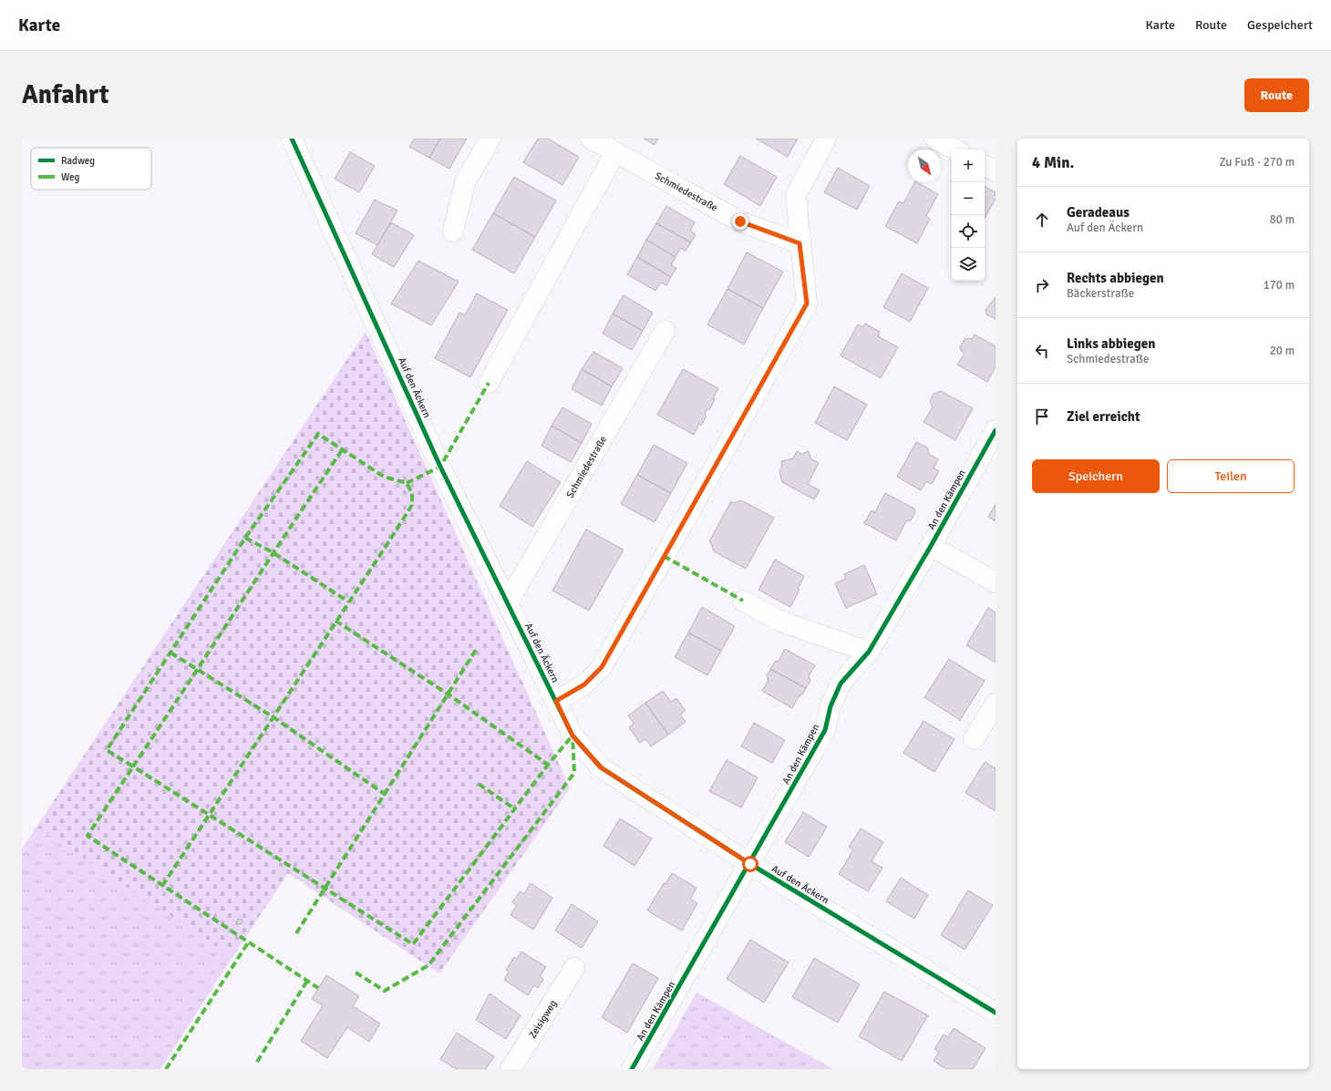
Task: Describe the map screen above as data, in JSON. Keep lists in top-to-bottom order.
{
  "streets": {
    "street": [
      "Schmiedestraße",
      "Auf den Äckern",
      "An den Kämpen",
      "Zeisigweg"
    ]
  },
  "crossings": [
    ["Schmiedestraße", "Auf den Äckern"],
    ["Auf den Äckern", "An den Kämpen"]
  ],
  "legend": ["Radweg", "Weg"],
  "north": "bottom right",
  "page": {
    "header": "Karte",
    "nav": ["Karte", "Route", "Gespeichert"],
    "buttons": [
      "Route",
      ["Speichern", "Teilen"]
    ],
    "title": "Anfahrt",
    "heading": ["4 Min.", "Zu Fuß · 270 m"],
    "map_buttons": ["+", "−"],
    "list": [
      ["Geradeaus", "Auf den Äckern", "80 m"],
      ["Rechts abbiegen", "Bäckerstraße", "170 m"],
      ["Links abbiegen", "Schmiedestraße", "20 m"],
      "Ziel erreicht"
    ]
  }
}
